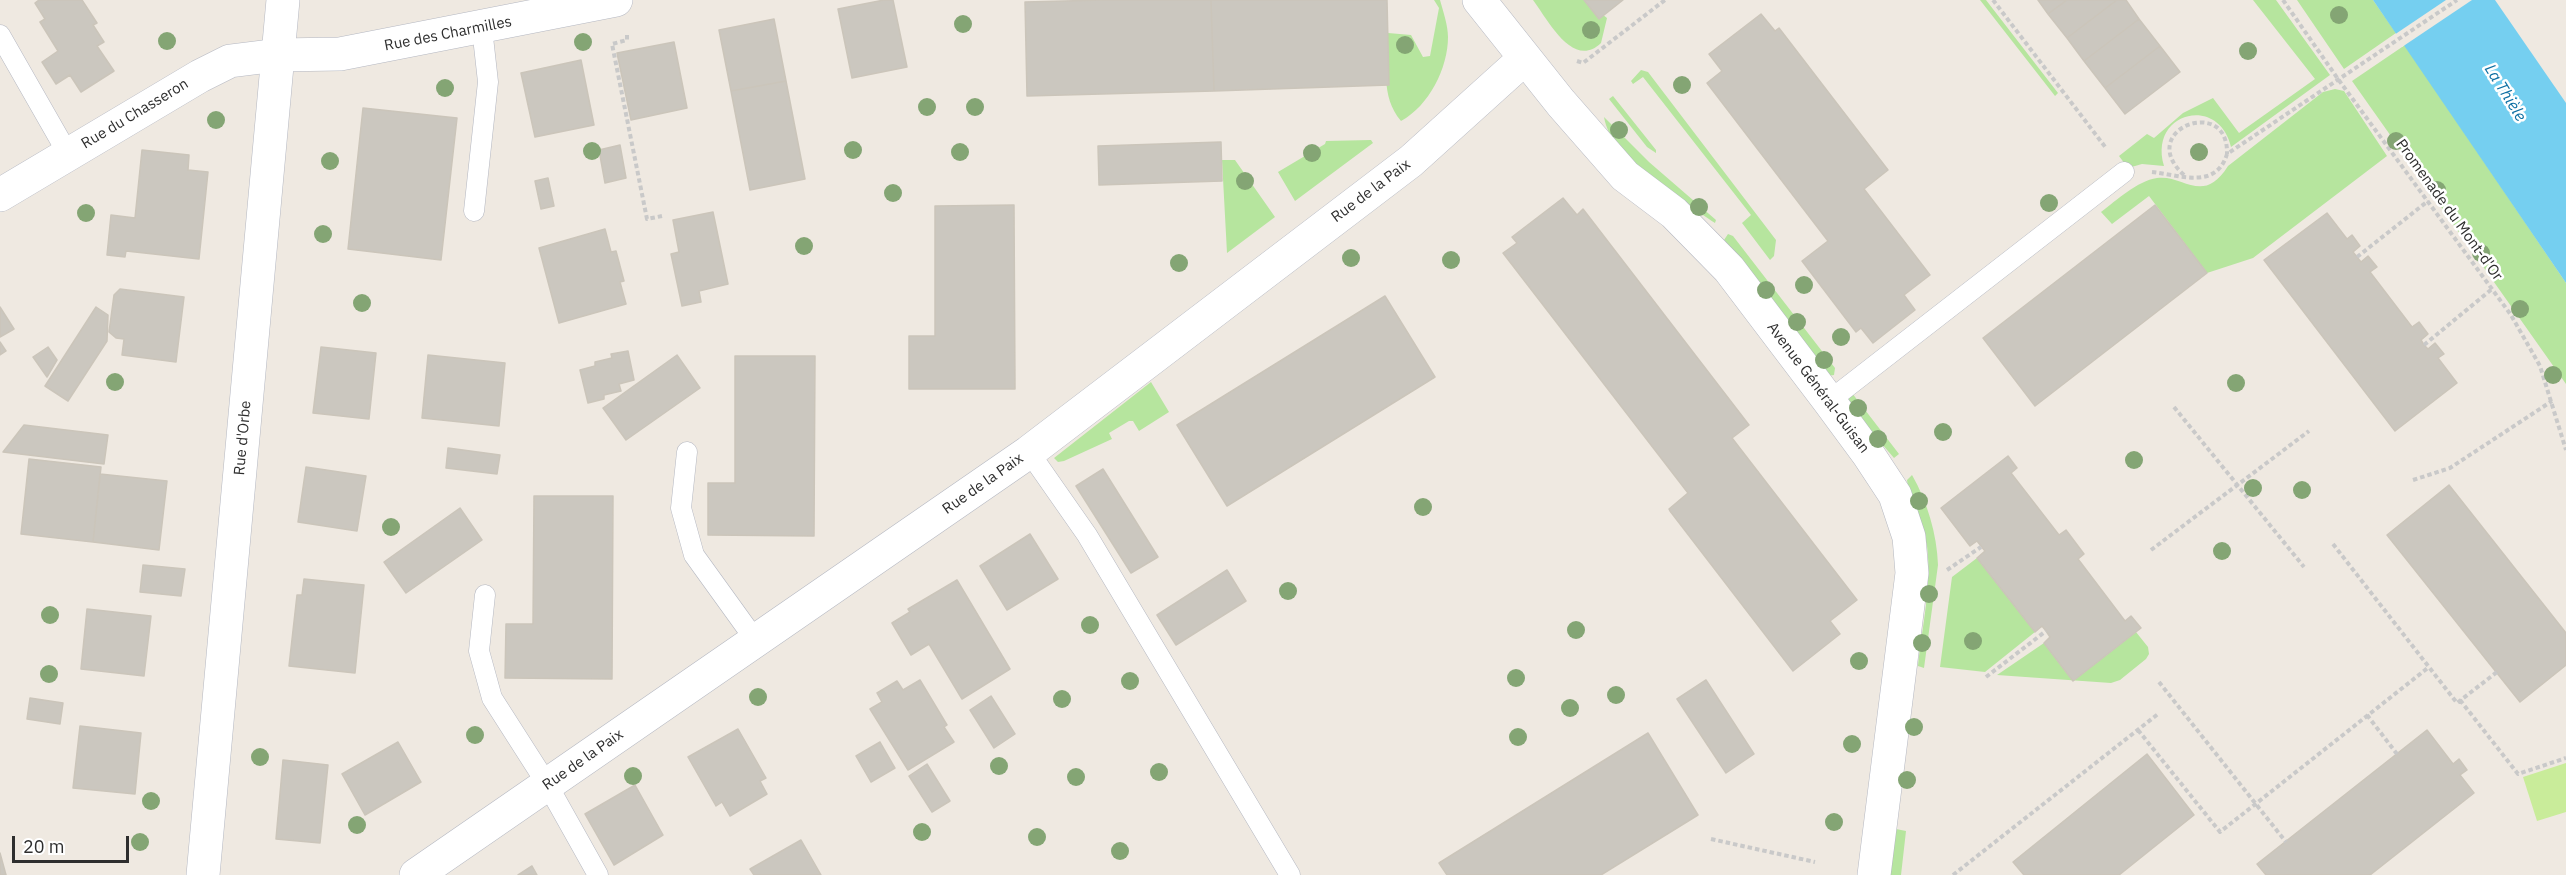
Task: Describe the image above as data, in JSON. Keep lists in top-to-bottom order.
{
  "streets": {
    "street": [
      "Rue des Charmilles",
      "Rue du Chasseron",
      "Rue de la Paix",
      "Avenue Général-Guisan",
      "Rue d'Orbe"
    ],
    "path": ["Promenade du Mont-d'Or"]
  },
  "crossings": [
    ["Rue des Charmilles", "Rue du Chasseron"],
    ["Rue des Charmilles", "Rue d'Orbe"],
    ["Rue du Chasseron", "Rue d'Orbe"],
    ["Rue de la Paix", "Avenue Général-Guisan"]
  ],
  "water": ["La Thièle"],
  "scale_bar": "20 m"
}
